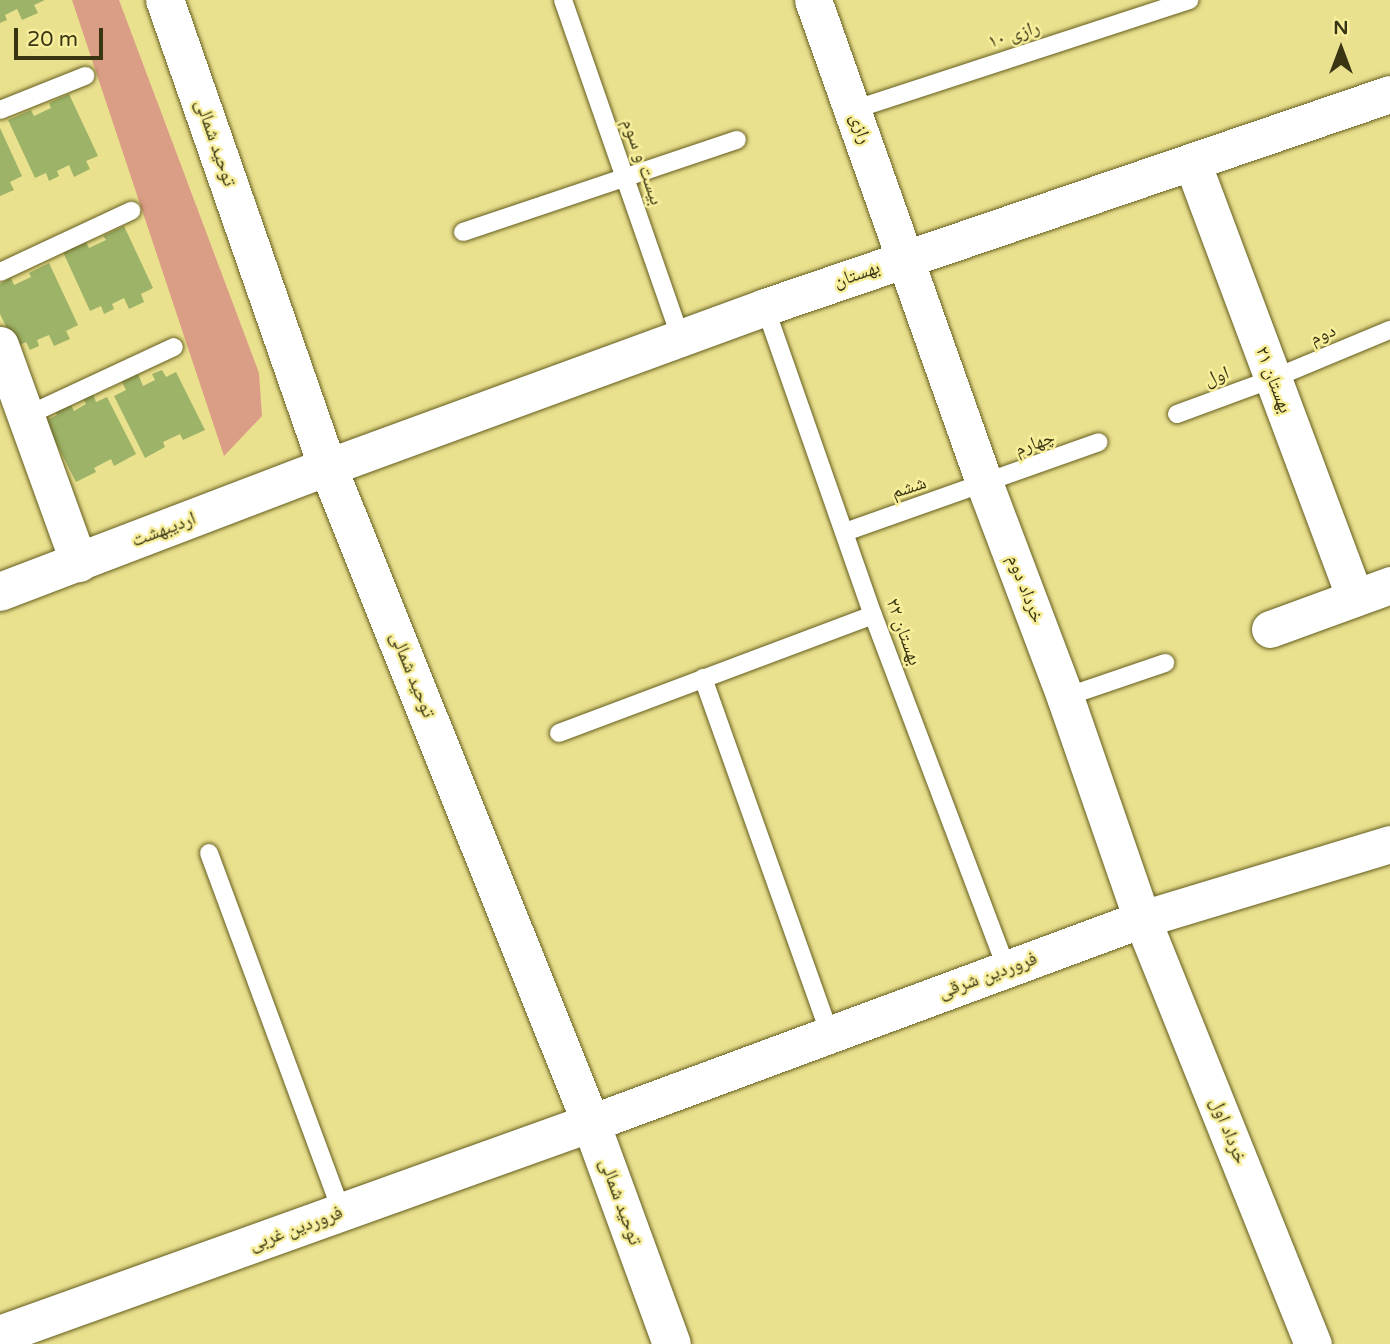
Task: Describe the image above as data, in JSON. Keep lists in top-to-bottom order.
{
  "streets": {
    "street": [
      "رازی",
      "توحید شمالی",
      "بهستان",
      "بهستان ۲۱",
      "اردیبهشت",
      "خرداد دوم",
      "فروردین شرقی",
      "خرداد اول",
      "فروردین غربی"
    ],
    "lane": [
      "رازی ۱۰",
      "بیست و سوم",
      "دوم",
      "اول",
      "چهارم",
      "ششم",
      "بهستان ۲۲"
    ]
  },
  "crossings": [
    ["رازی ۱۰", "رازی"],
    ["رازی", "بهستان"],
    ["رازی", "خرداد دوم"],
    ["توحید شمالی", "بهستان"],
    ["توحید شمالی", "اردیبهشت"],
    ["توحید شمالی", "فروردین شرقی"],
    ["توحید شمالی", "فروردین غربی"],
    ["بیست و سوم", "بهستان"],
    ["بهستان", "بهستان ۲۱"],
    ["بهستان", "اردیبهشت"],
    ["بهستان", "خرداد دوم"],
    ["بهستان", "بهستان ۲۲"],
    ["دوم", "اول"],
    ["دوم", "بهستان ۲۱"],
    ["اول", "بهستان ۲۱"],
    ["چهارم", "ششم"],
    ["چهارم", "خرداد دوم"],
    ["ششم", "خرداد دوم"],
    ["ششم", "بهستان ۲۲"],
    ["خرداد دوم", "فروردین شرقی"],
    ["خرداد دوم", "خرداد اول"],
    ["بهستان ۲۲", "فروردین شرقی"],
    ["فروردین شرقی", "خرداد اول"],
    ["فروردین شرقی", "فروردین غربی"]
  ],
  "scale_bar": "20 m",
  "north": "top"
}
